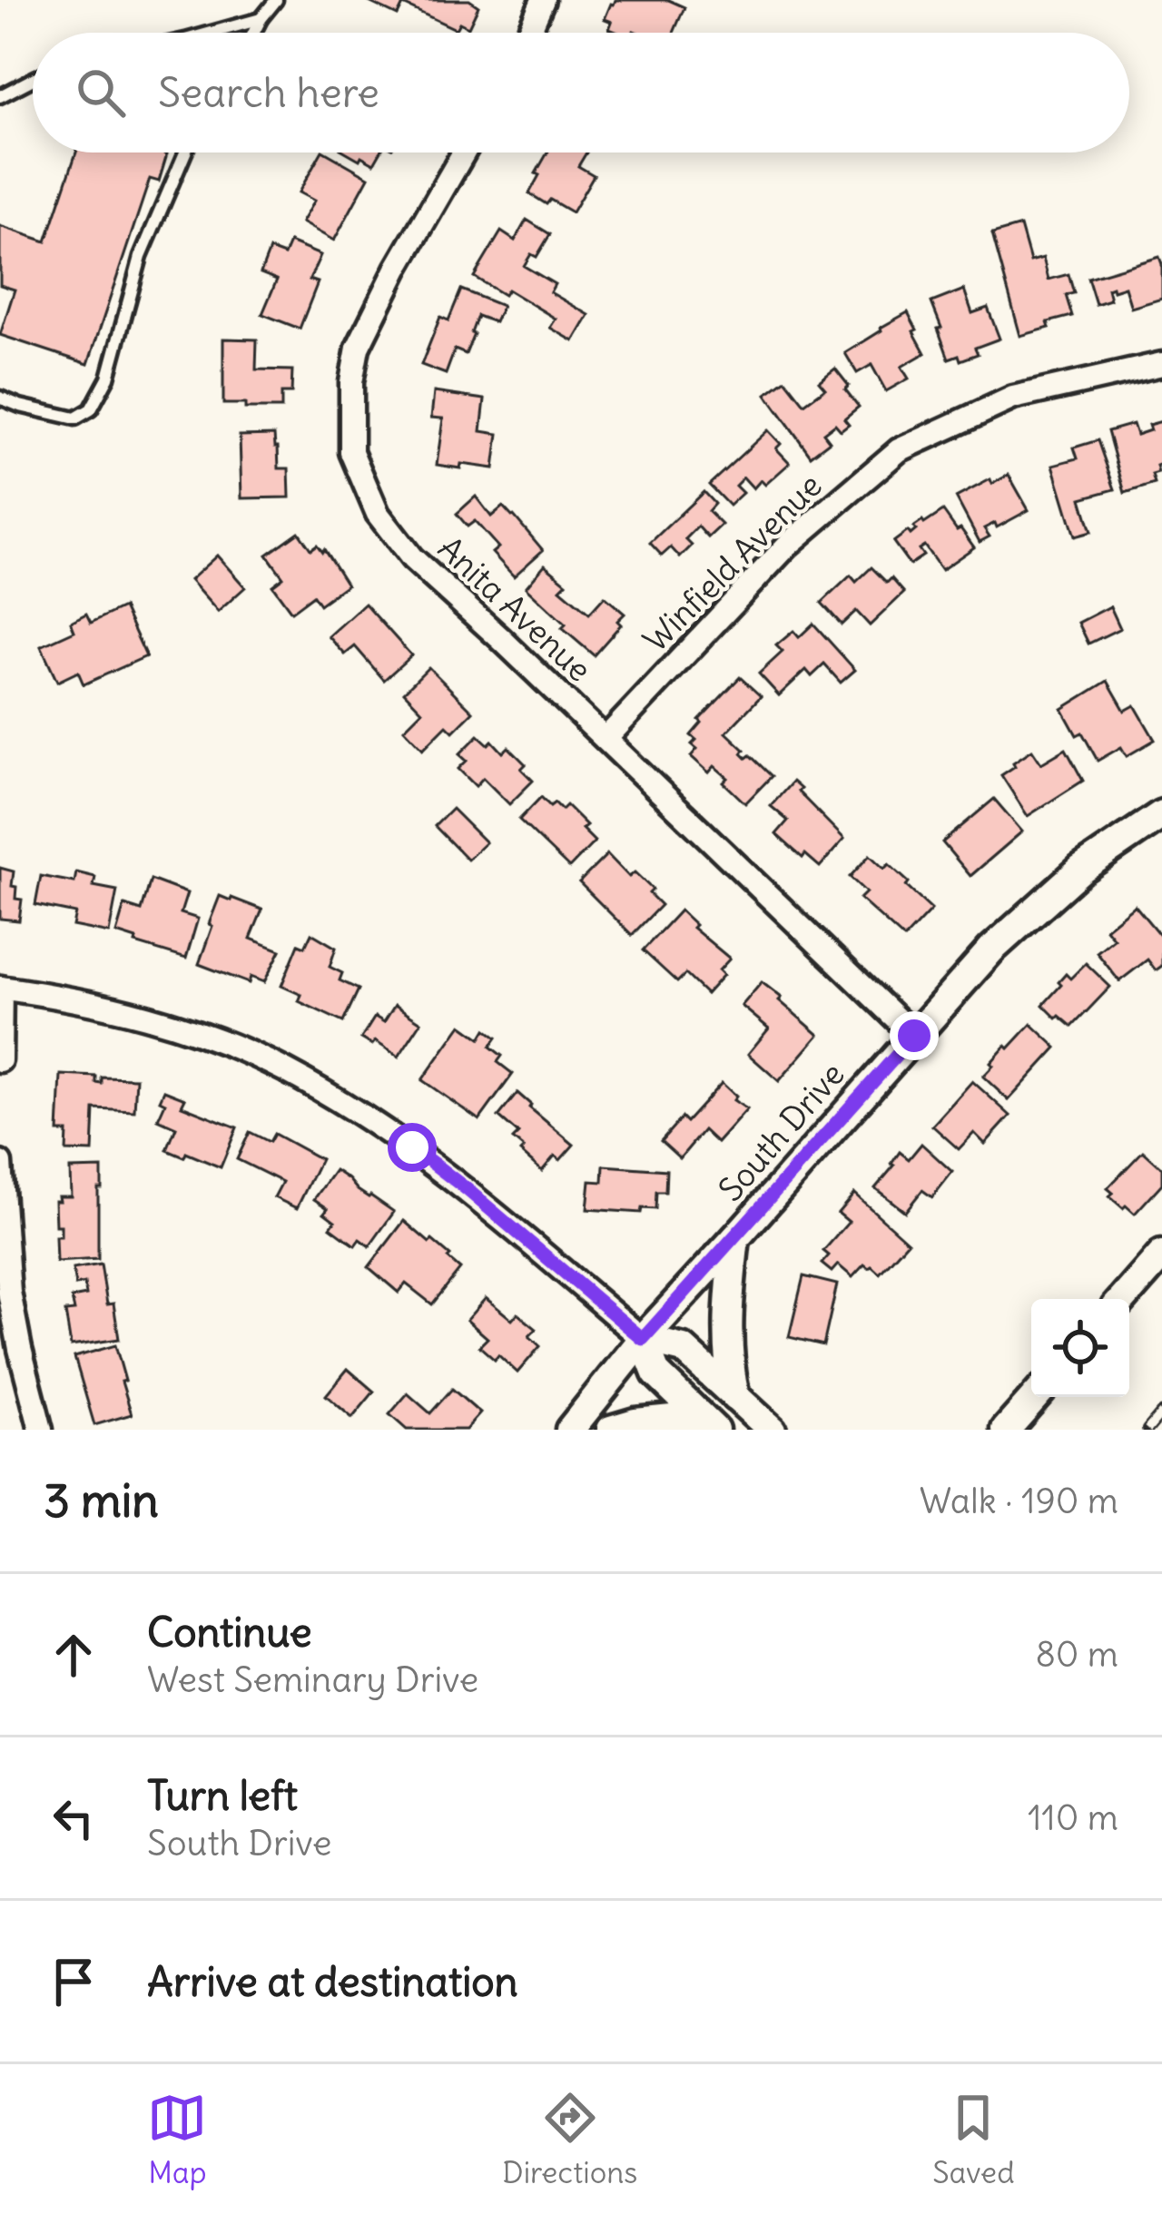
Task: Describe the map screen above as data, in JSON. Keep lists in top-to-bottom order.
{
  "streets": {
    "street": ["Winfield Avenue", "Anita Avenue", "South Drive"]
  },
  "crossings": [
    ["Winfield Avenue", "Anita Avenue"],
    ["Anita Avenue", "South Drive"]
  ],
  "page": {
    "search": "Search here",
    "heading": ["3 min", "Walk · 190 m"],
    "list": [
      ["Continue", "West Seminary Drive", "80 m"],
      ["Turn left", "South Drive", "110 m"],
      "Arrive at destination"
    ],
    "nav": ["Map", "Directions", "Saved"]
  }
}
